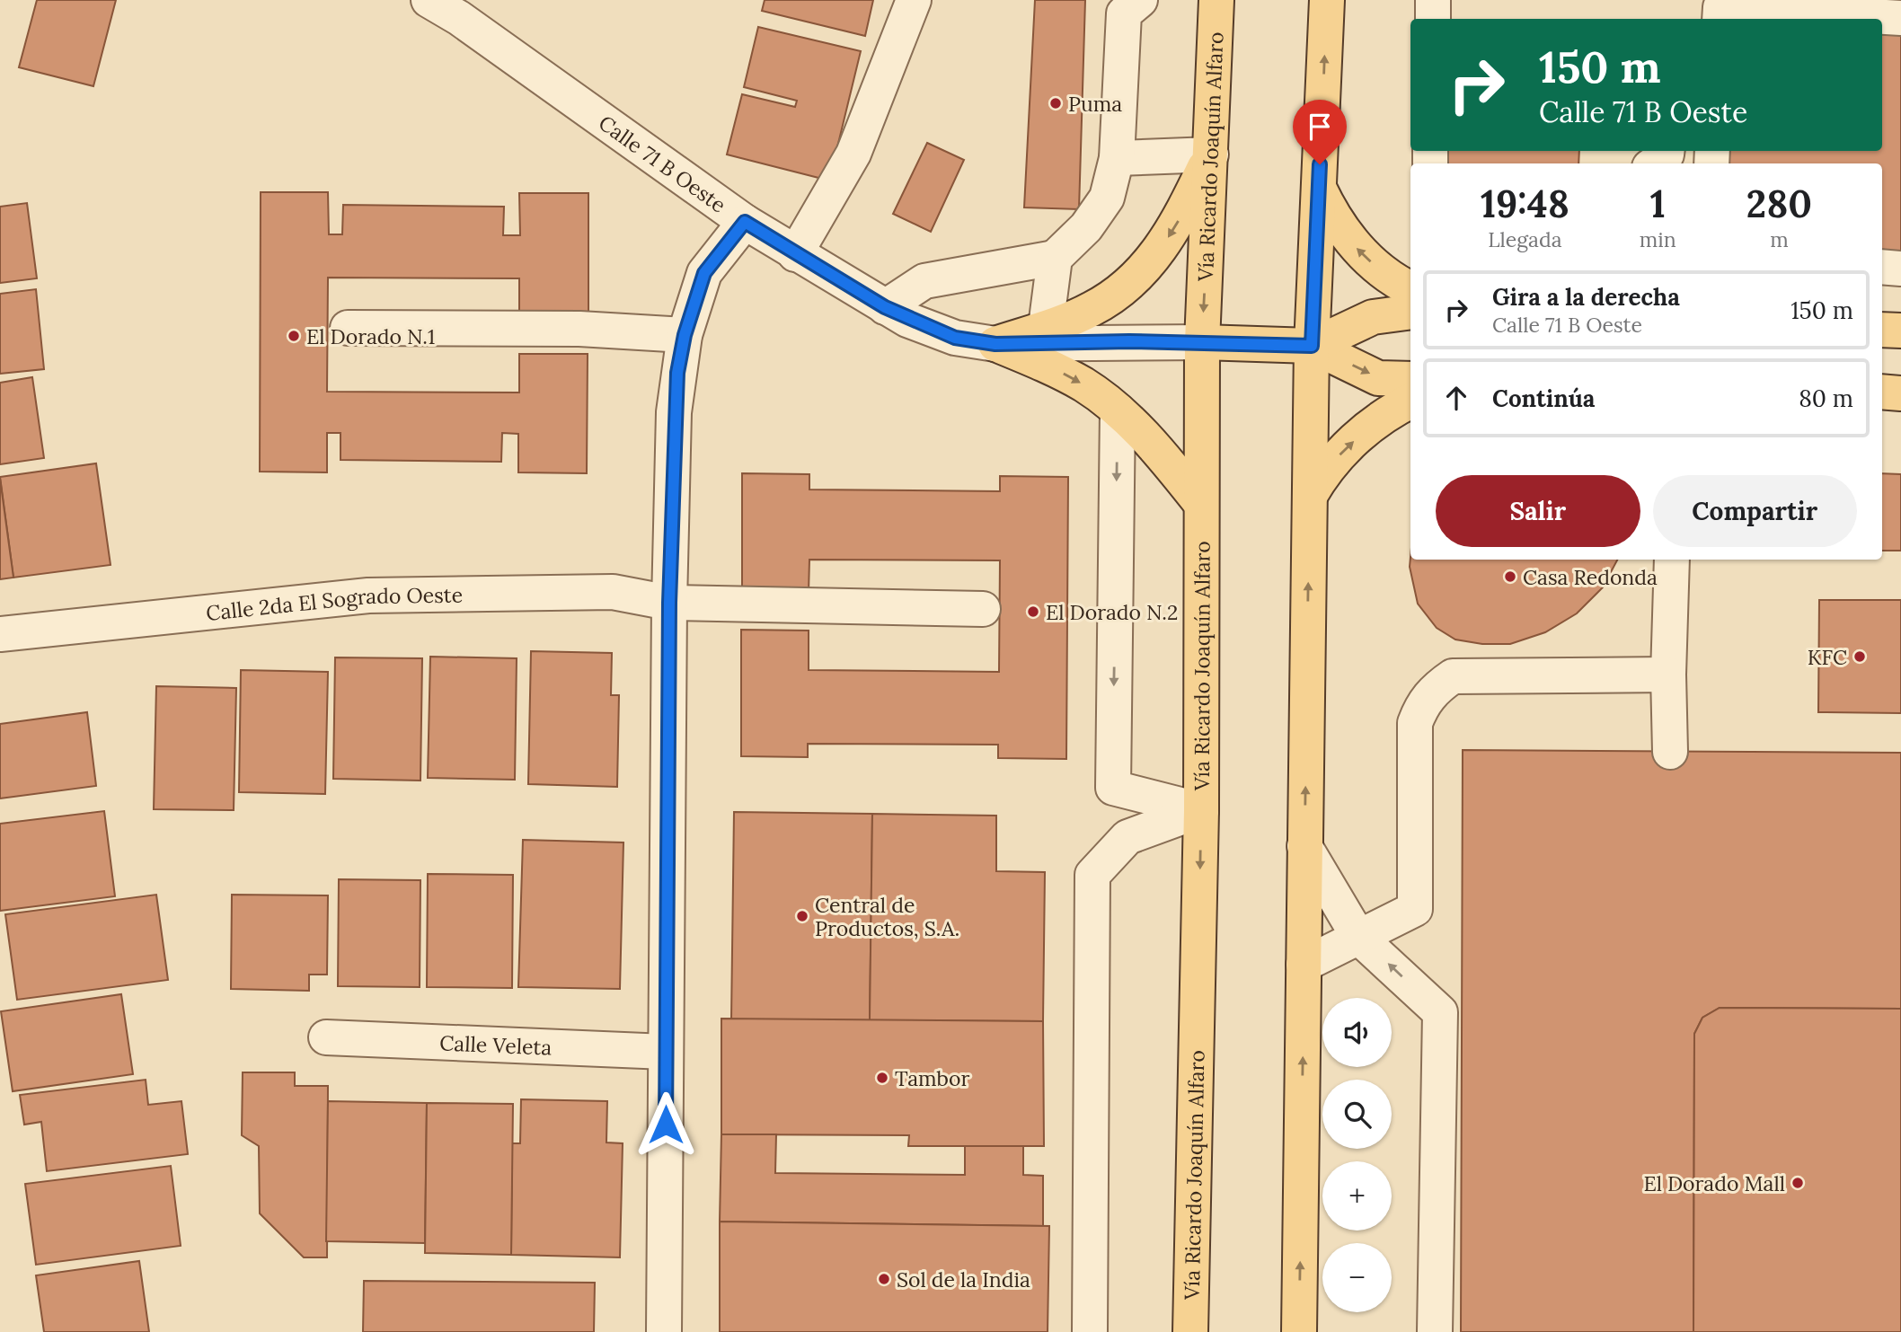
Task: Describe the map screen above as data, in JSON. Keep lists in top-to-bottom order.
{
  "streets": {
    "main road": ["Vía Ricardo Joaquín Alfaro"],
    "street": ["Calle 71 B Oeste", "Calle 2da El Sogrado Oeste", "Calle Veleta"]
  },
  "crossings": [
    ["Vía Ricardo Joaquín Alfaro", "Calle 71 B Oeste"]
  ],
  "places": [
    "Puma",
    "El Dorado N.1",
    "Casa Redonda",
    "El Dorado N.2",
    "KFC",
    "Central de Productos, S.A.",
    "Tambor",
    "El Dorado Mall",
    "Sol de la India"
  ],
  "page": {
    "turn": ["150 m", "Calle 71 B Oeste"],
    "eta": [
      "19:48",
      "Llegada",
      "1",
      "min",
      "280",
      "m"
    ],
    "list": [
      {
        "name": "Gira a la derecha",
        "note": "Calle 71 B Oeste",
        "value": "150 m"
      },
      {
        "name": "Continúa",
        "value": "80 m"
      }
    ],
    "buttons": ["Salir", "Compartir"],
    "map_buttons": ["+", "−"]
  }
}
